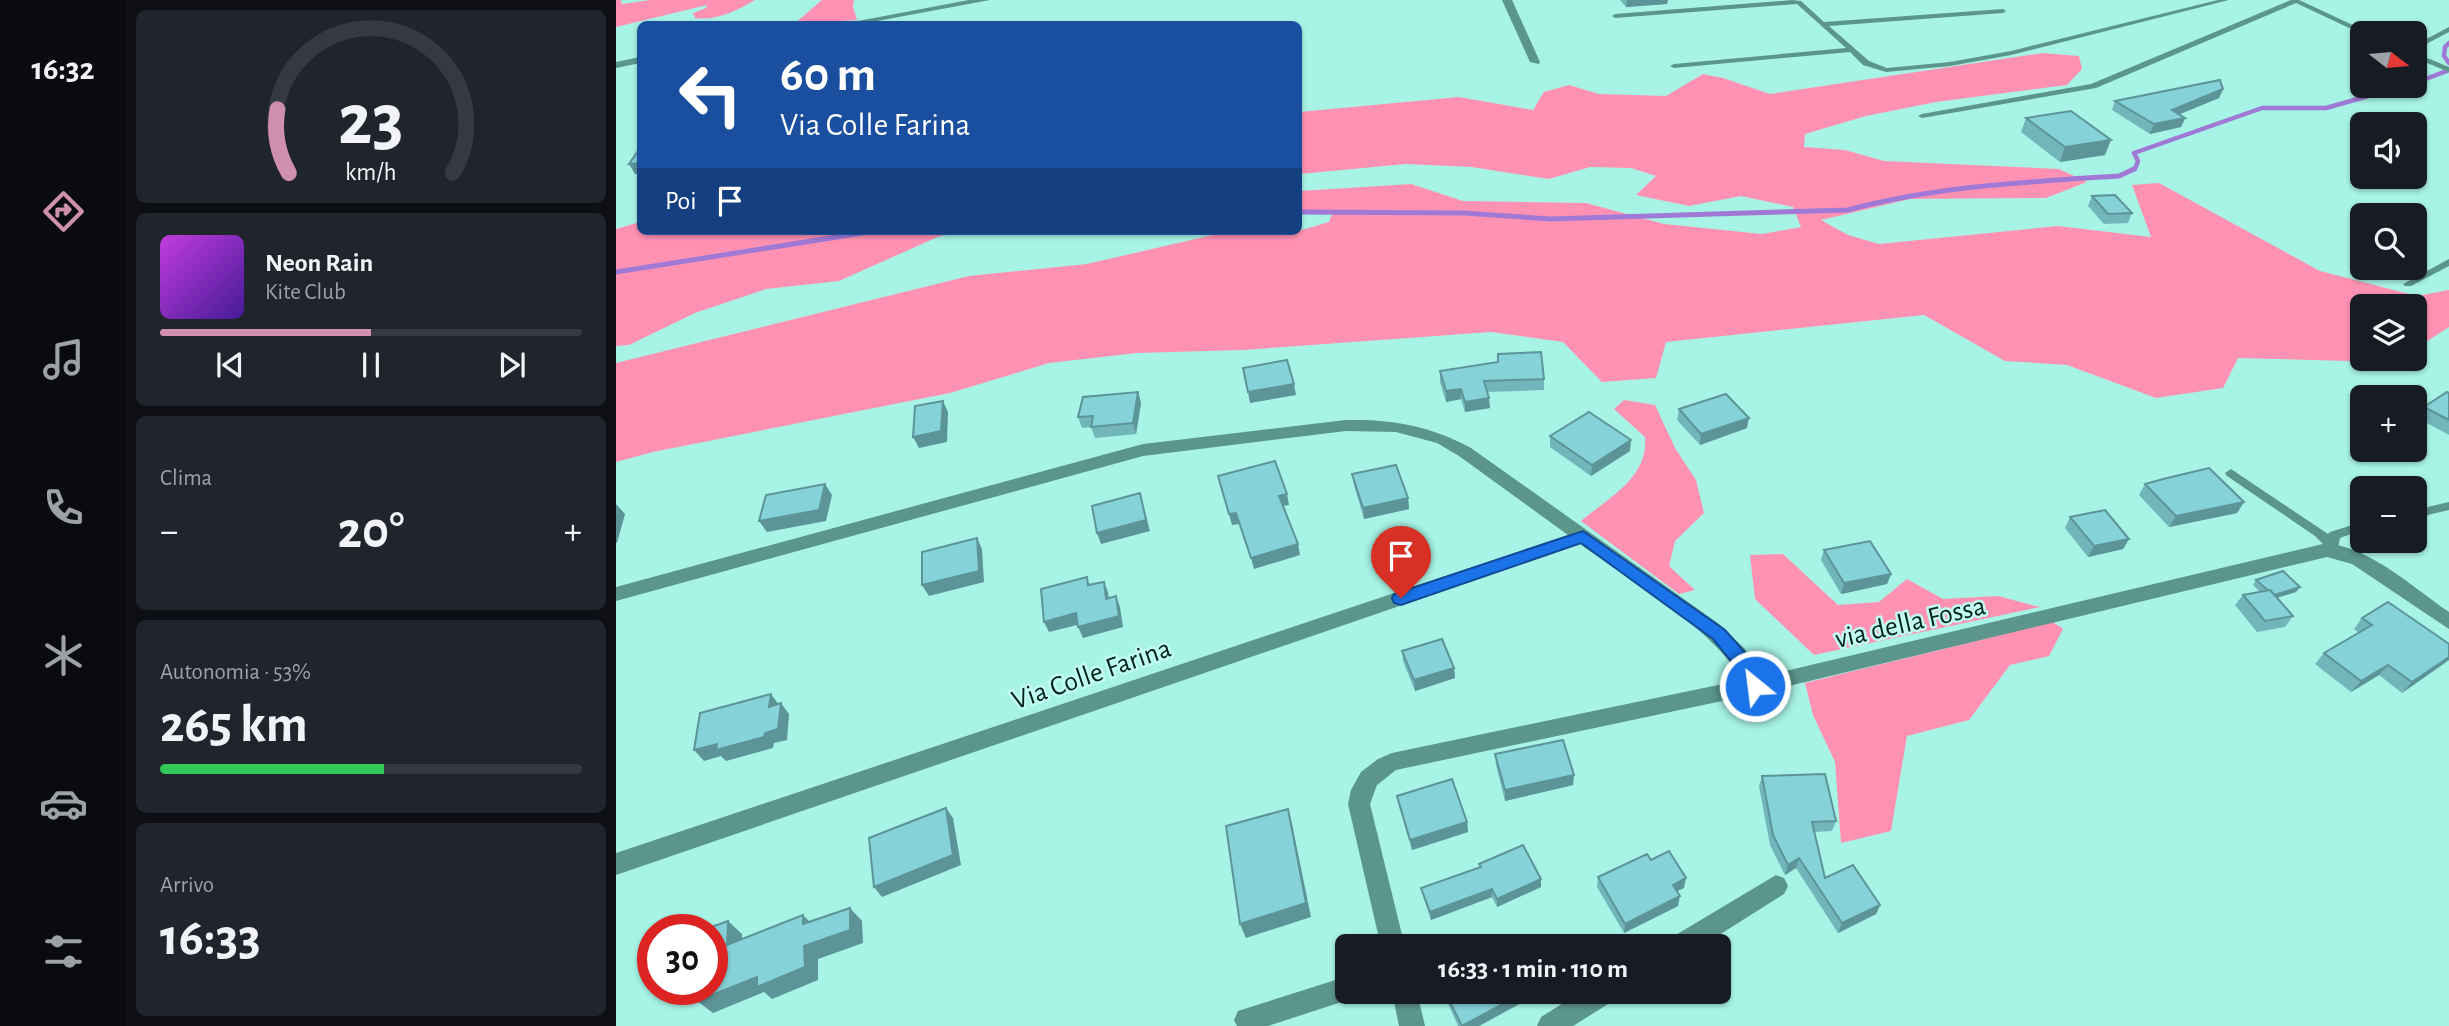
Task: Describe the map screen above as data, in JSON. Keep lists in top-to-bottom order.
{
  "streets": {
    "street": ["via della Fossa", "Via Colle Farina"]
  },
  "north": "right",
  "page": {
    "tabs": "16:32",
    "map_buttons": ["+", "−"],
    "turn": ["60 m", "Via Colle Farina"],
    "then": "Poi",
    "song": ["Neon Rain", "Kite Club"],
    "tile": [
      "Clima",
      ["Autonomia · 53%", "265 km"],
      ["Arrivo", "16:33"]
    ],
    "heat": ["−", "20°", "+"],
    "limit": "30",
    "trip": "16:33 · 1 min · 110 m",
    "gauge": ["23", "km/h"]
  }
}
